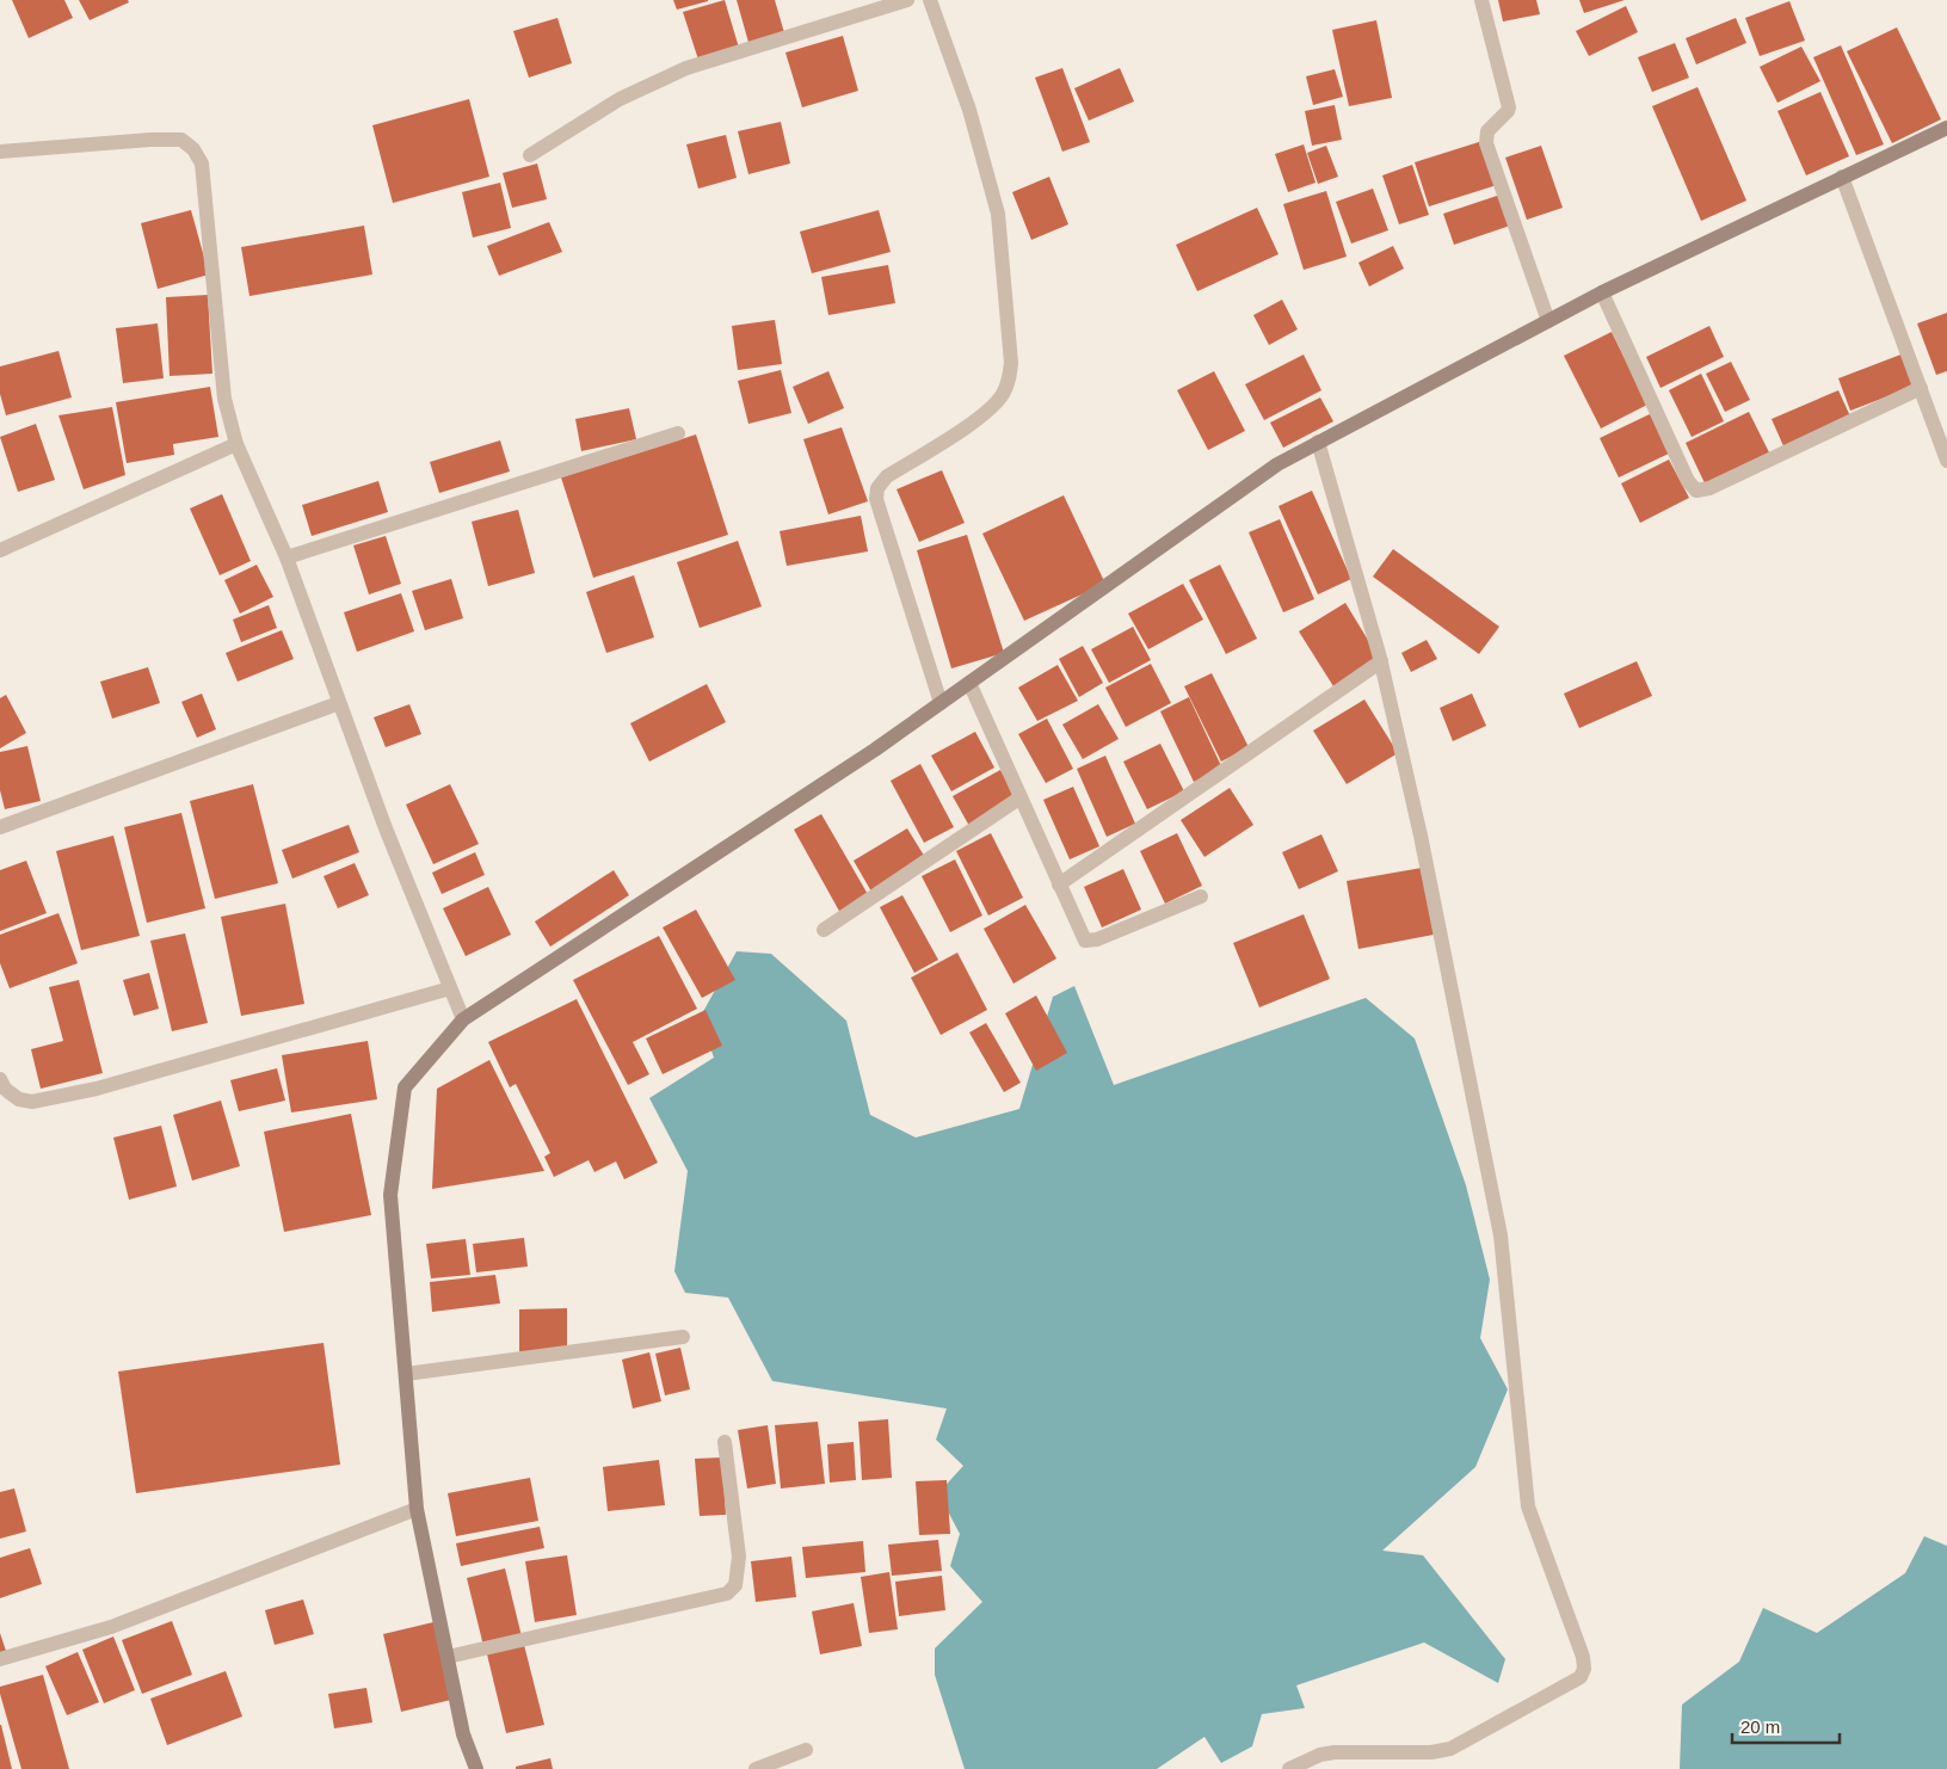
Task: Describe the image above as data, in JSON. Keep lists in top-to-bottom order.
{
  "scale_bar": "20 m"
}
